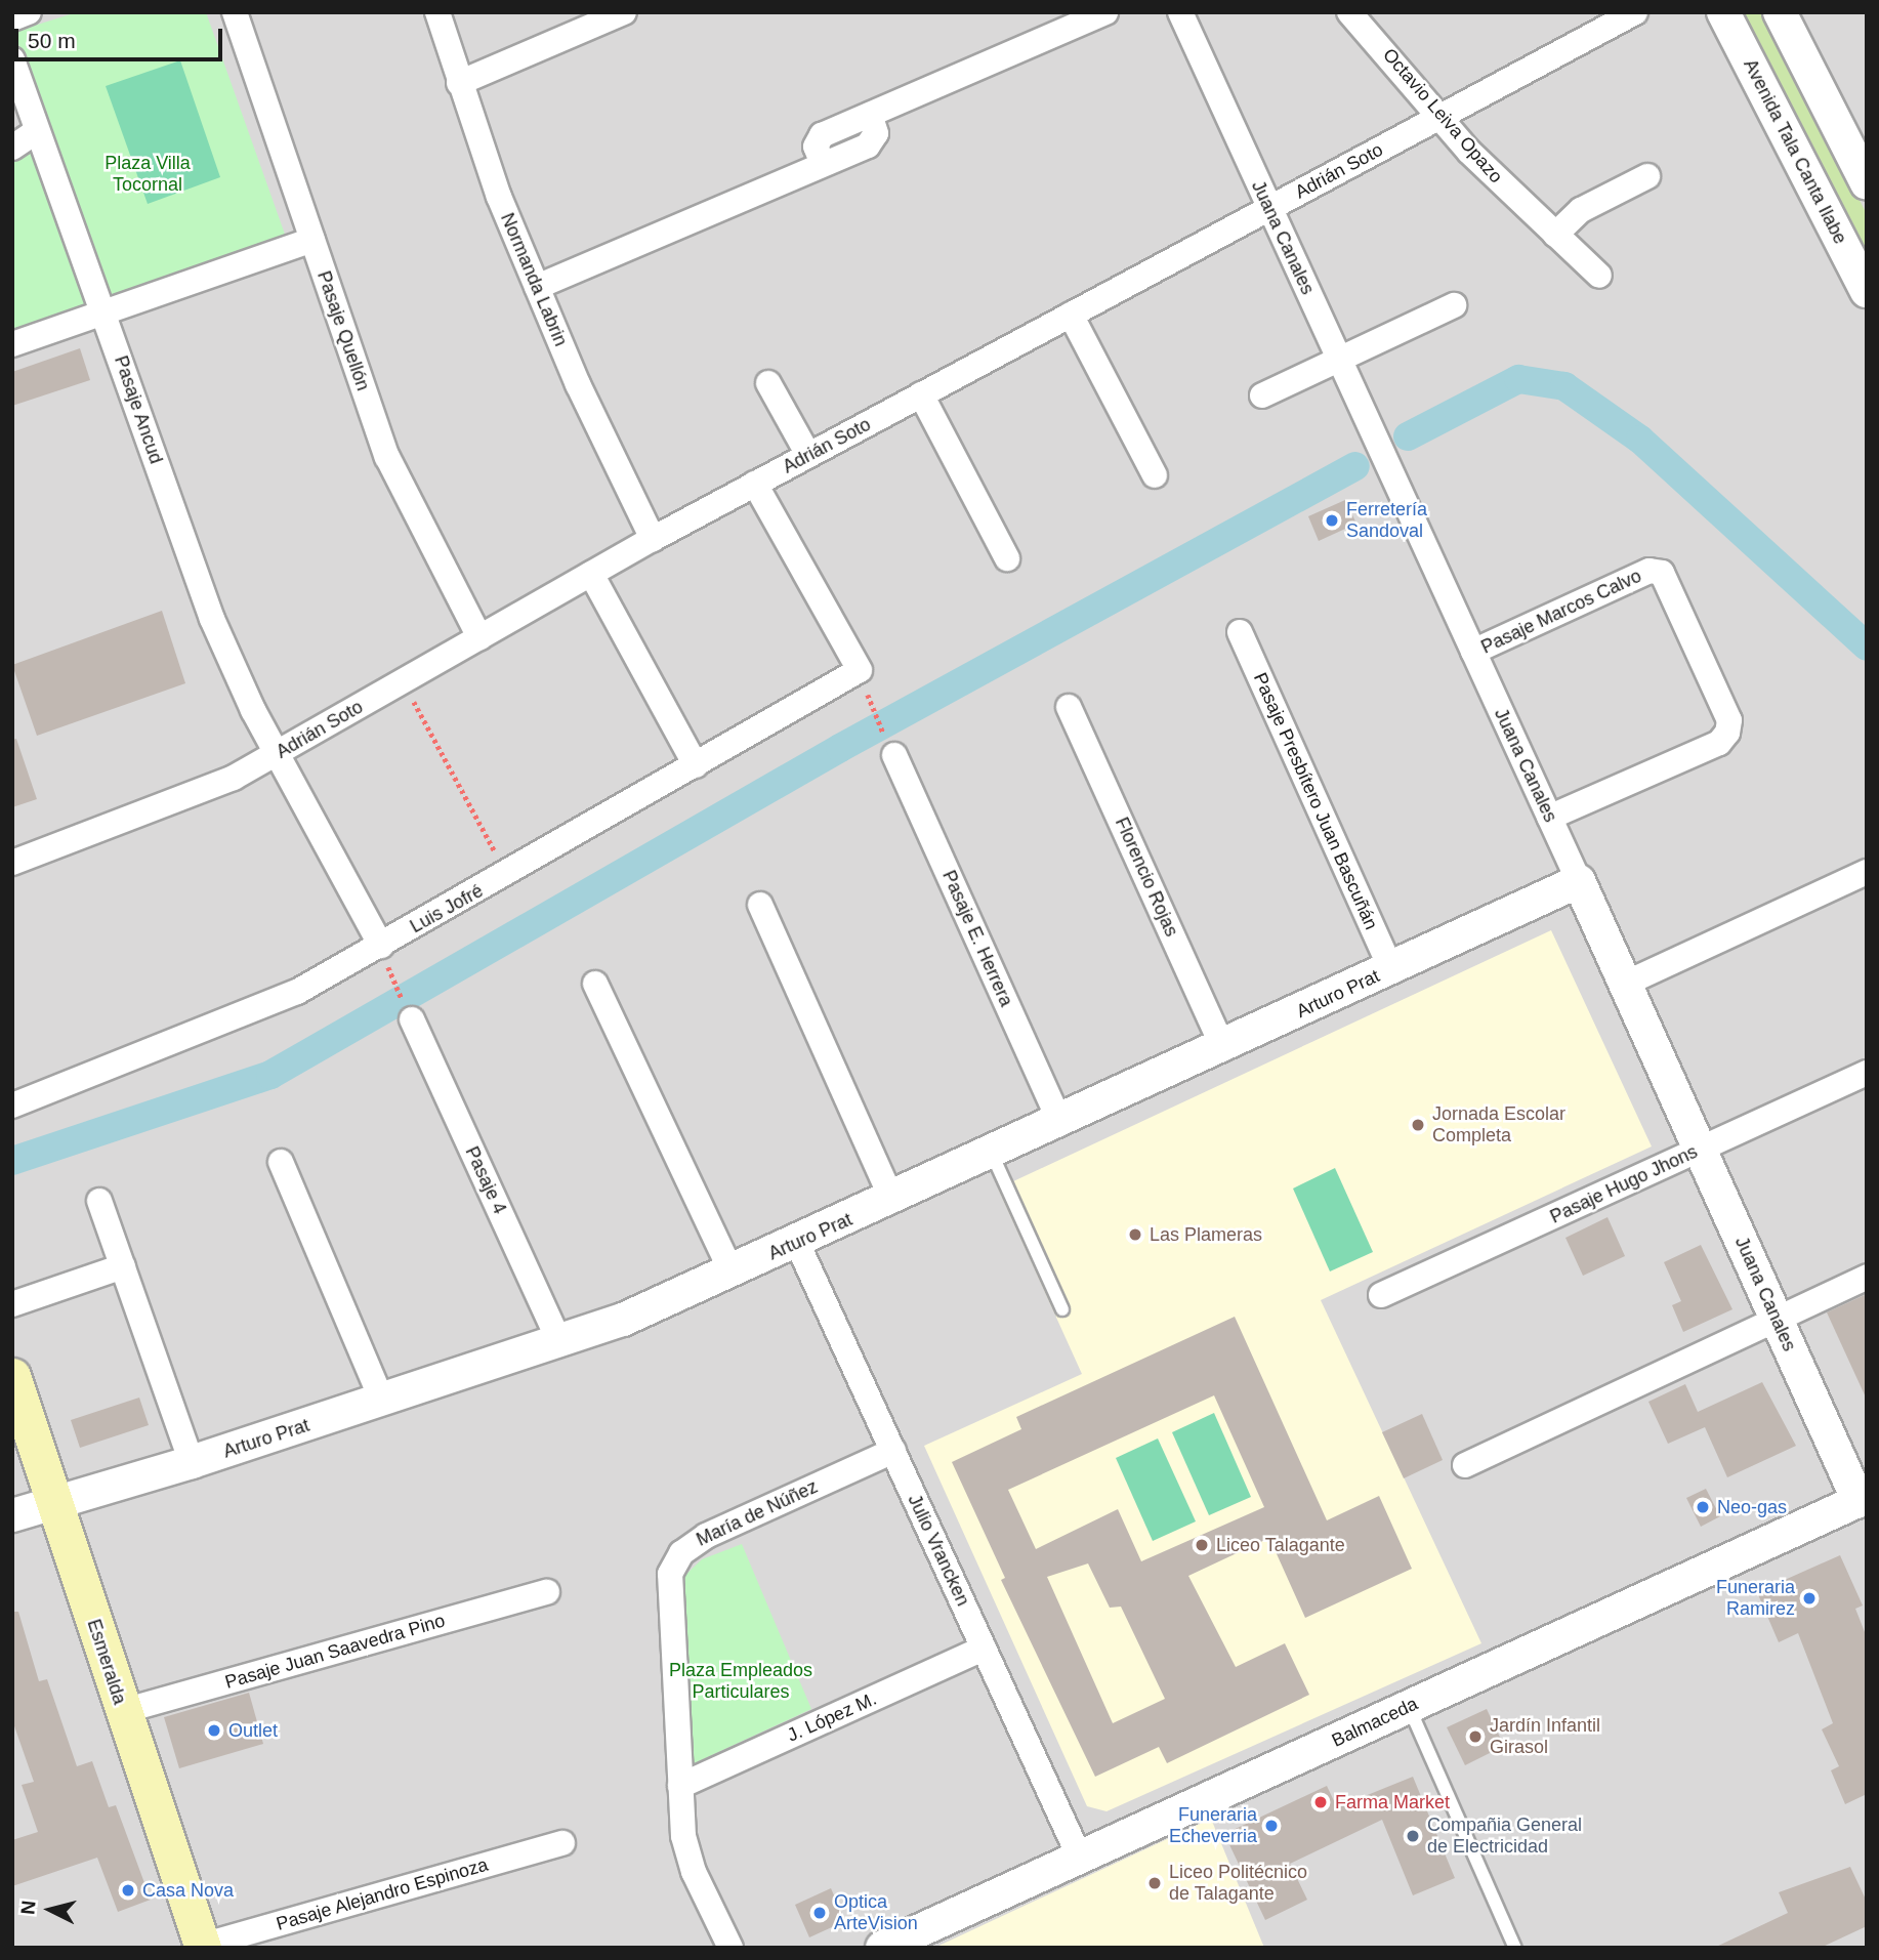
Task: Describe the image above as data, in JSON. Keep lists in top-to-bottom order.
{
  "streets": {
    "main road": ["Esmeralda"],
    "street": [
      "Octavio Leiva Opazo",
      "Avenida Tala Canta Ilabe",
      "Adrián Soto",
      "Juana Canales",
      "Normanda Labrin",
      "Pasaje Quellón",
      "Pasaje Ancud",
      "Pasaje Marcos Calvo",
      "Pasaje Presbítero Juan Bascuñán",
      "Florencio Rojas",
      "Luis Jofré",
      "Pasaje E. Herrera",
      "Arturo Prat",
      "Pasaje 4",
      "Pasaje Hugo Jhons",
      "María de Núñez",
      "Julio Vrancken",
      "Pasaje Juan Saavedra Pino",
      "J. López M.",
      "Balmaceda",
      "Pasaje Alejandro Espinoza"
    ]
  },
  "crossings": [
    ["Octavio Leiva Opazo", "Adrián Soto"],
    ["Adrián Soto", "Juana Canales"],
    ["Adrián Soto", "Normanda Labrin"],
    ["Adrián Soto", "Pasaje Quellón"],
    ["Adrián Soto", "Pasaje Ancud"],
    ["Adrián Soto", "Luis Jofré"],
    ["Juana Canales", "Pasaje Marcos Calvo"],
    ["Juana Canales", "Arturo Prat"],
    ["Juana Canales", "Pasaje Hugo Jhons"],
    ["Juana Canales", "Balmaceda"],
    ["Pasaje Ancud", "Luis Jofré"],
    ["Pasaje Presbítero Juan Bascuñán", "Arturo Prat"],
    ["Florencio Rojas", "Arturo Prat"],
    ["Pasaje E. Herrera", "Arturo Prat"],
    ["Arturo Prat", "Pasaje 4"],
    ["Arturo Prat", "Julio Vrancken"],
    ["Arturo Prat", "Esmeralda"],
    ["María de Núñez", "Julio Vrancken"],
    ["María de Núñez", "J. López M."],
    ["Julio Vrancken", "J. López M."],
    ["Julio Vrancken", "Balmaceda"],
    ["Pasaje Juan Saavedra Pino", "Esmeralda"],
    ["Esmeralda", "Pasaje Alejandro Espinoza"]
  ],
  "parks": ["Plaza Villa Tocornal", "Plaza Empleados Particulares"],
  "places": [
    "Ferretería Sandoval",
    "Jornada Escolar Completa",
    "Las Plameras",
    "Neo-gas",
    "Liceo Talagante",
    "Funeraria Ramirez",
    "Outlet",
    "Jardín Infantil Girasol",
    "Farma Market",
    "Funeraria Echeverria",
    "Compañia General de Electricidad",
    "Liceo Politécnico de Talagante",
    "Casa Nova",
    "Optica ArteVision"
  ],
  "scale_bar": "50 m",
  "north": "left"
}
